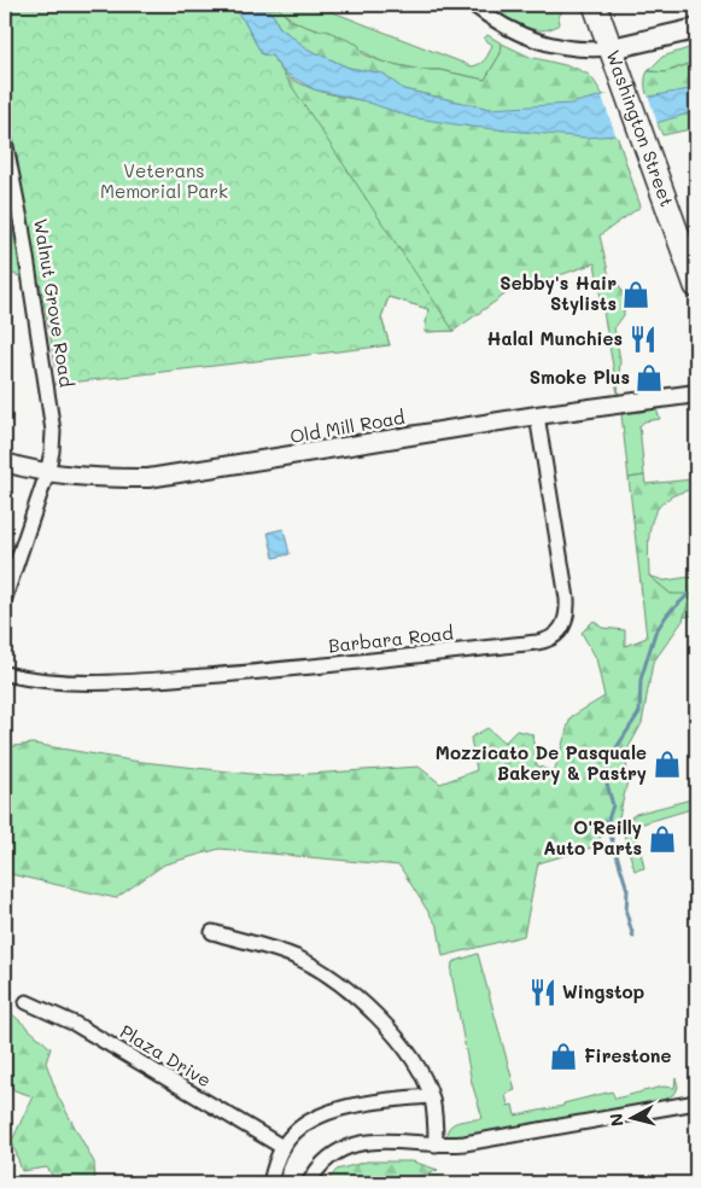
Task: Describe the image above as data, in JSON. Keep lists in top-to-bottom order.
{
  "streets": {
    "highway": ["Washington Street"],
    "street": [
      "Walnut Grove Road",
      "Old Mill Road",
      "Barbara Road",
      "Plaza Drive"
    ]
  },
  "crossings": [
    ["Walnut Grove Road", "Old Mill Road"],
    ["Old Mill Road", "Barbara Road"]
  ],
  "parks": ["Veterans Memorial Park"],
  "places": {
    "shop": [
      "Sebby's Hair Stylists",
      "Smoke Plus",
      "Mozzicato De Pasquale Bakery & Pastry",
      "O'Reilly Auto Parts",
      "Firestone"
    ],
    "restaurant": ["Halal Munchies", "Wingstop"]
  },
  "north": "left"
}
